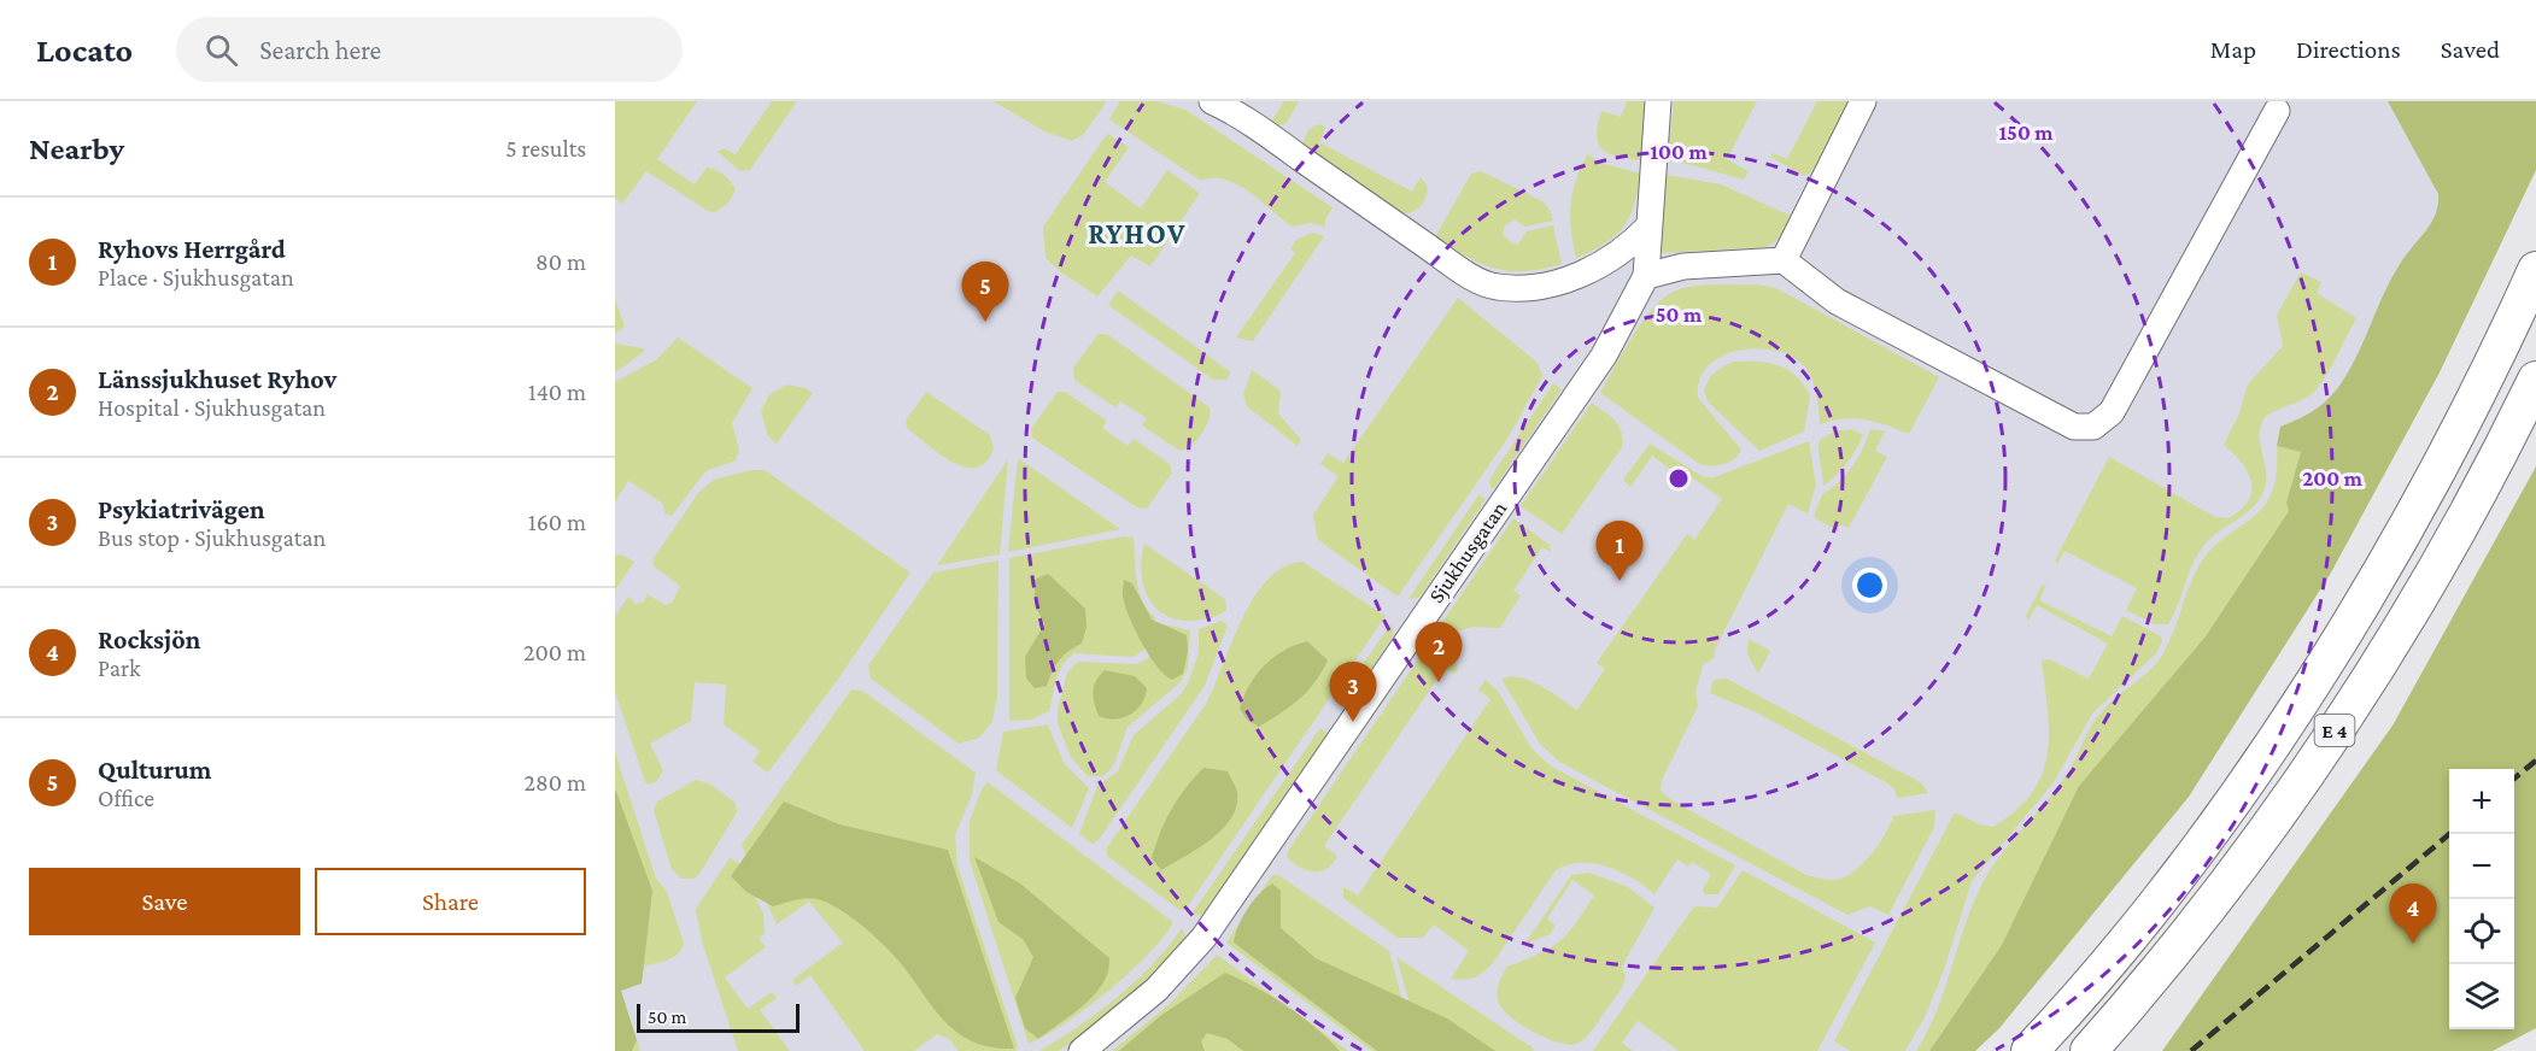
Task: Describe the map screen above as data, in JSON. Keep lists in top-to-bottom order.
{
  "streets": {
    "highway": ["E 4"],
    "street": ["Sjukhusgatan"]
  },
  "districts": ["RYHOV"],
  "scale_bar": "50 m",
  "page": {
    "header": "Locato",
    "search": "Search here",
    "nav": ["Map", "Directions", "Saved"],
    "heading": ["Nearby", "5 results"],
    "list": [
      {
        "mark": "1",
        "name": "Ryhovs Herrgård",
        "note": "Place · Sjukhusgatan",
        "value": "80 m"
      },
      {
        "mark": "2",
        "name": "Länssjukhuset Ryhov",
        "note": "Hospital · Sjukhusgatan",
        "value": "140 m"
      },
      {
        "mark": "3",
        "name": "Psykiatrivägen",
        "note": "Bus stop · Sjukhusgatan",
        "value": "160 m"
      },
      {
        "mark": "4",
        "name": "Rocksjön",
        "note": "Park",
        "value": "200 m"
      },
      {
        "mark": "5",
        "name": "Qulturum",
        "note": "Office",
        "value": "280 m"
      }
    ],
    "pins": [
      "5",
      "1",
      "2",
      "3",
      "4"
    ],
    "map_buttons": ["+", "−"],
    "buttons": ["Save", "Share"],
    "scale": "50 m"
  },
  "rings": [
    "150 m",
    "100 m",
    "50 m",
    "200 m"
  ]
}
